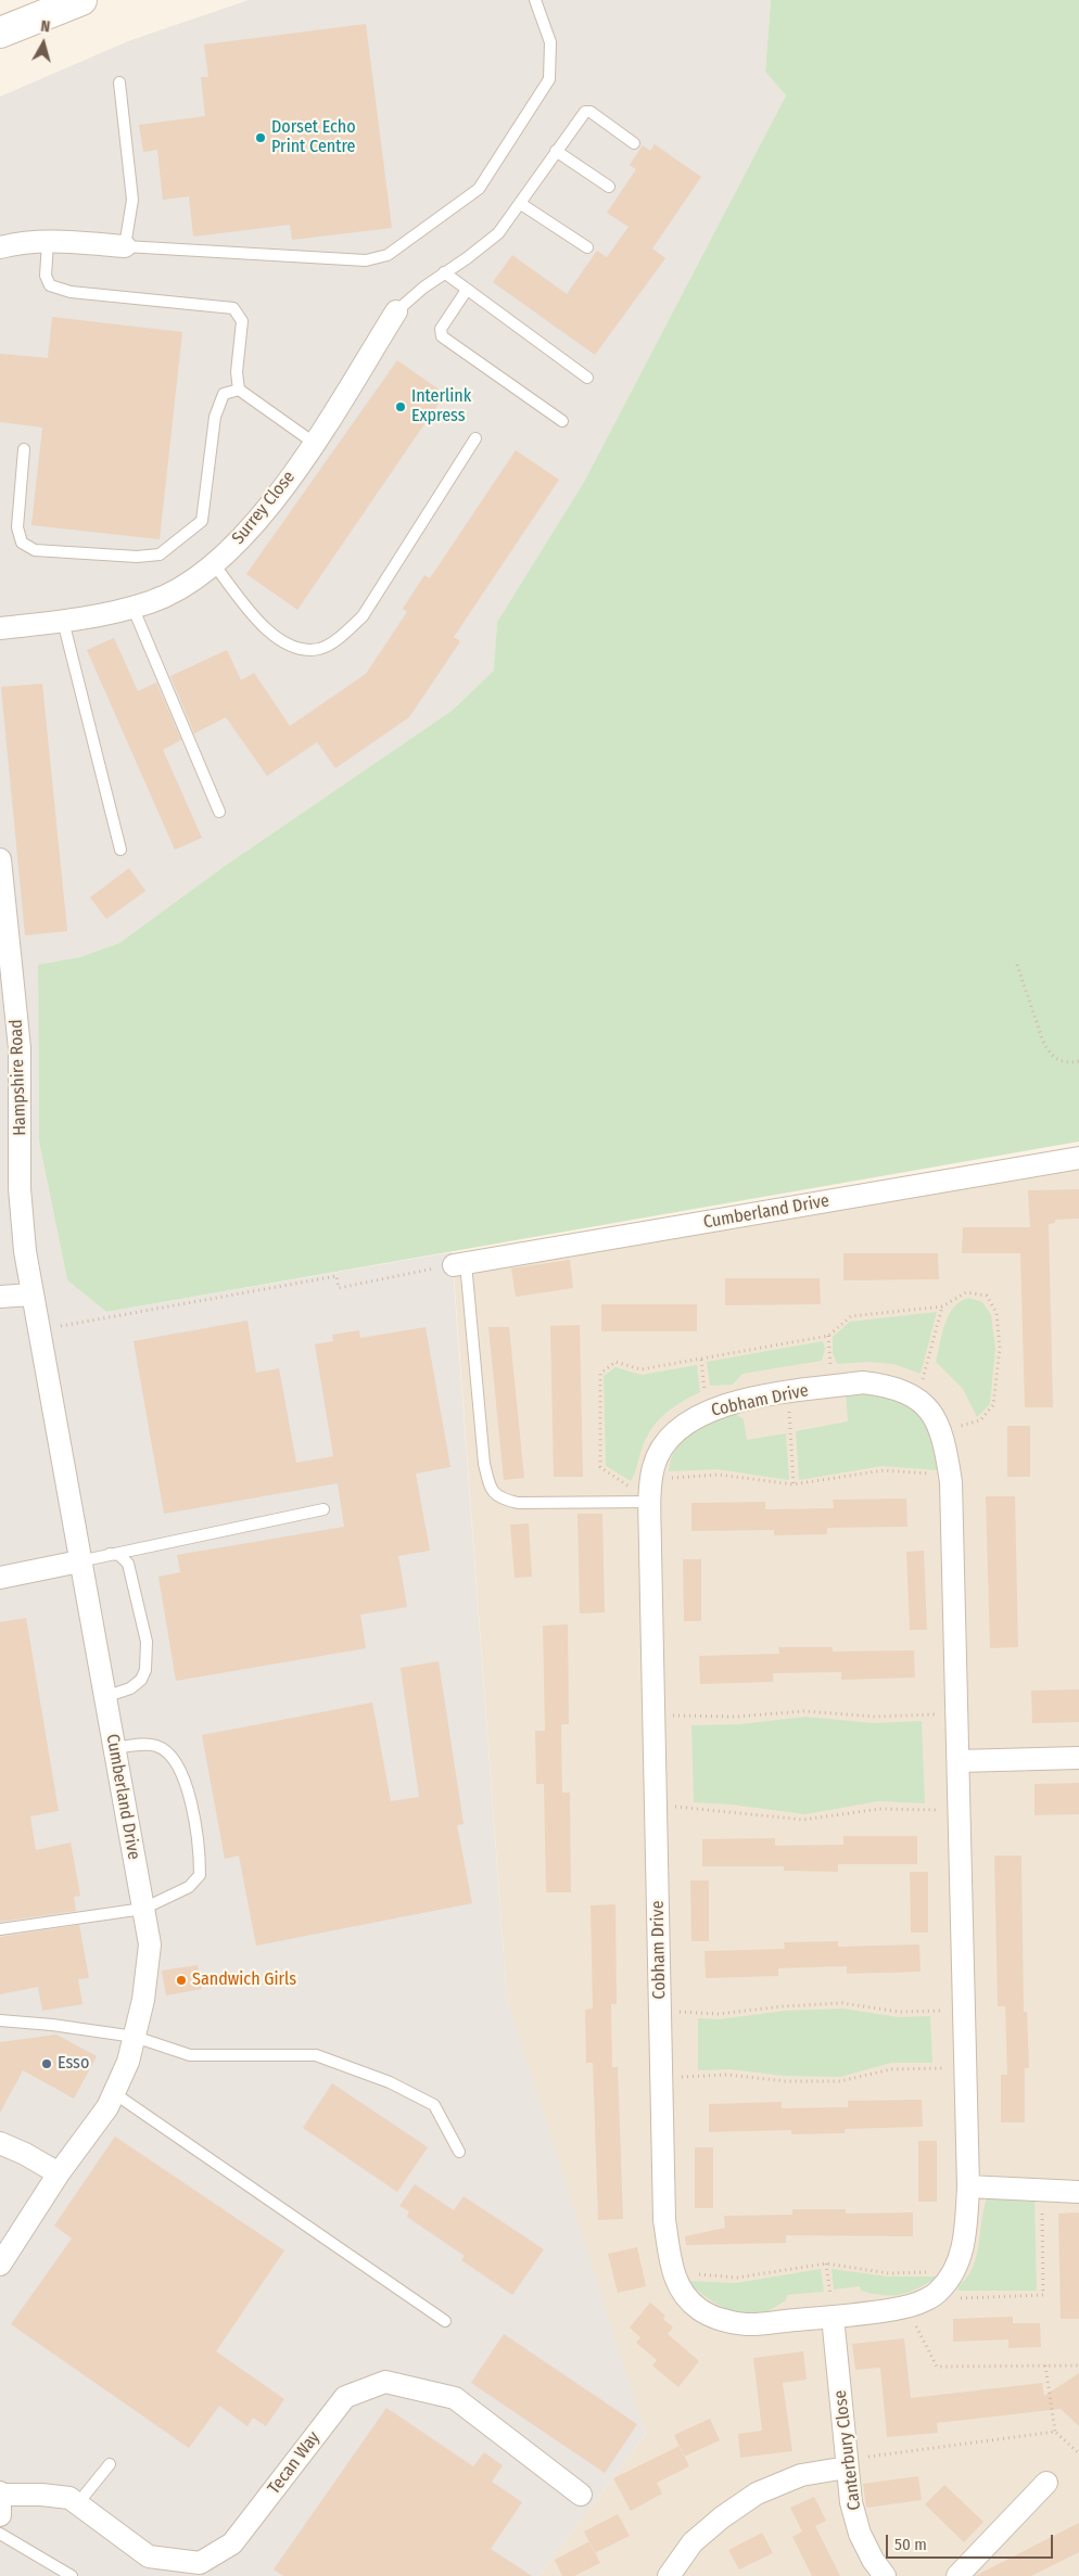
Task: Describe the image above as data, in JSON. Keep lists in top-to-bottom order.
{
  "streets": {
    "street": [
      "Surrey Close",
      "Hampshire Road",
      "Cumberland Drive",
      "Cobham Drive",
      "Canterbury Close",
      "Tecan Way"
    ]
  },
  "crossings": [
    ["Hampshire Road", "Cumberland Drive"],
    ["Cobham Drive", "Canterbury Close"]
  ],
  "places": [
    "Dorset Echo Print Centre",
    "Interlink Express",
    "Sandwich Girls",
    "Esso"
  ],
  "scale_bar": "50 m",
  "north": "top"
}
